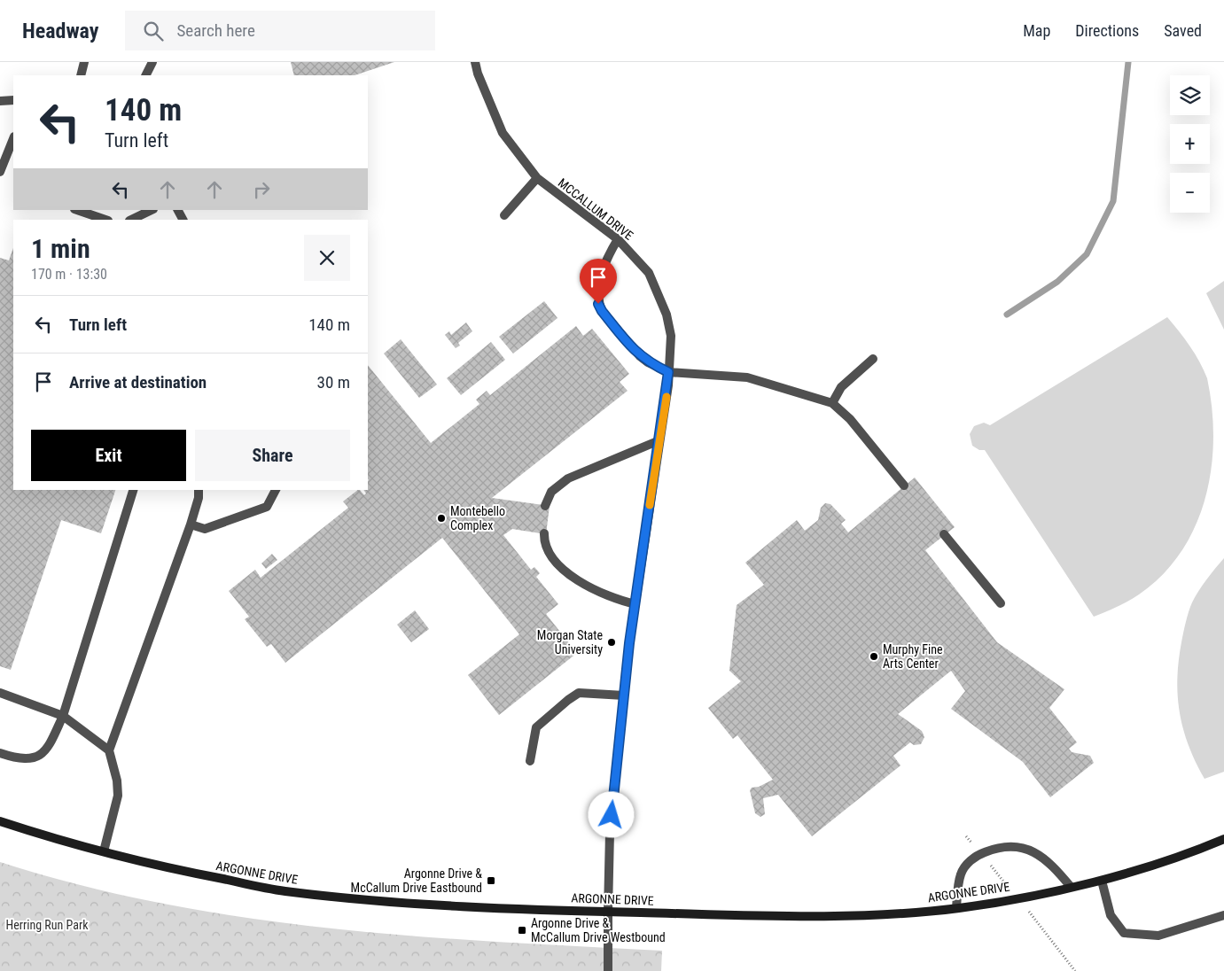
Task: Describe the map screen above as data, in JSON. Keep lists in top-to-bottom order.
{
  "streets": {
    "main road": ["ARGONNE DRIVE"],
    "street": ["MCCALLUM DRIVE"]
  },
  "crossings": [
    ["MCCALLUM DRIVE", "ARGONNE DRIVE"]
  ],
  "parks": ["Herring Run Park"],
  "places": {
    "other": ["Montebello Complex", "Morgan State University", "Murphy Fine Arts Center"],
    "transit": ["Argonne Drive & McCallum Drive Eastbound", "Argonne Drive & McCallum Drive Westbound"]
  },
  "page": {
    "header": "Headway",
    "search": "Search here",
    "nav": ["Map", "Directions", "Saved"],
    "map_buttons": ["+", "−"],
    "turn": ["140 m", "Turn left"],
    "heading": ["1 min", "170 m · 13:30"],
    "list": [
      {
        "name": "Turn left",
        "value": "140 m"
      },
      {
        "name": "Arrive at destination",
        "value": "30 m"
      }
    ],
    "buttons": ["Exit", "Share"]
  }
}
